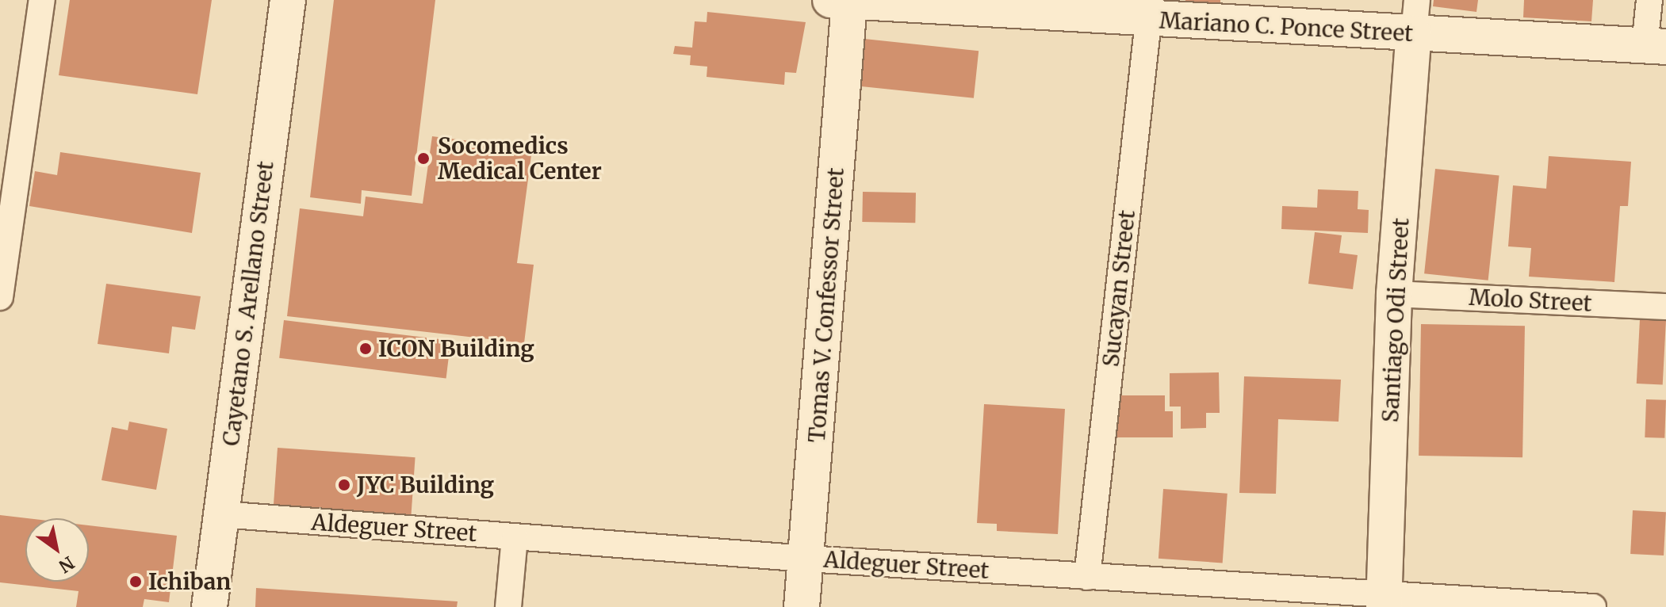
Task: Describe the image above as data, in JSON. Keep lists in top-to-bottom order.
{
  "streets": {
    "street": [
      "Mariano C. Ponce Street",
      "Sucayan Street",
      "Molo Street",
      "Cayetano S. Arellano Street",
      "Tomas V. Confessor Street",
      "Santiago Odi Street",
      "Aldeguer Street"
    ]
  },
  "crossings": [
    ["Mariano C. Ponce Street", "Sucayan Street"],
    ["Mariano C. Ponce Street", "Tomas V. Confessor Street"],
    ["Mariano C. Ponce Street", "Santiago Odi Street"],
    ["Sucayan Street", "Aldeguer Street"],
    ["Molo Street", "Santiago Odi Street"],
    ["Cayetano S. Arellano Street", "Aldeguer Street"],
    ["Tomas V. Confessor Street", "Aldeguer Street"],
    ["Santiago Odi Street", "Aldeguer Street"]
  ],
  "places": [
    "Socomedics Medical Center",
    "ICON Building",
    "JYC Building",
    "Ichiban"
  ],
  "north": "bottom right"
}
